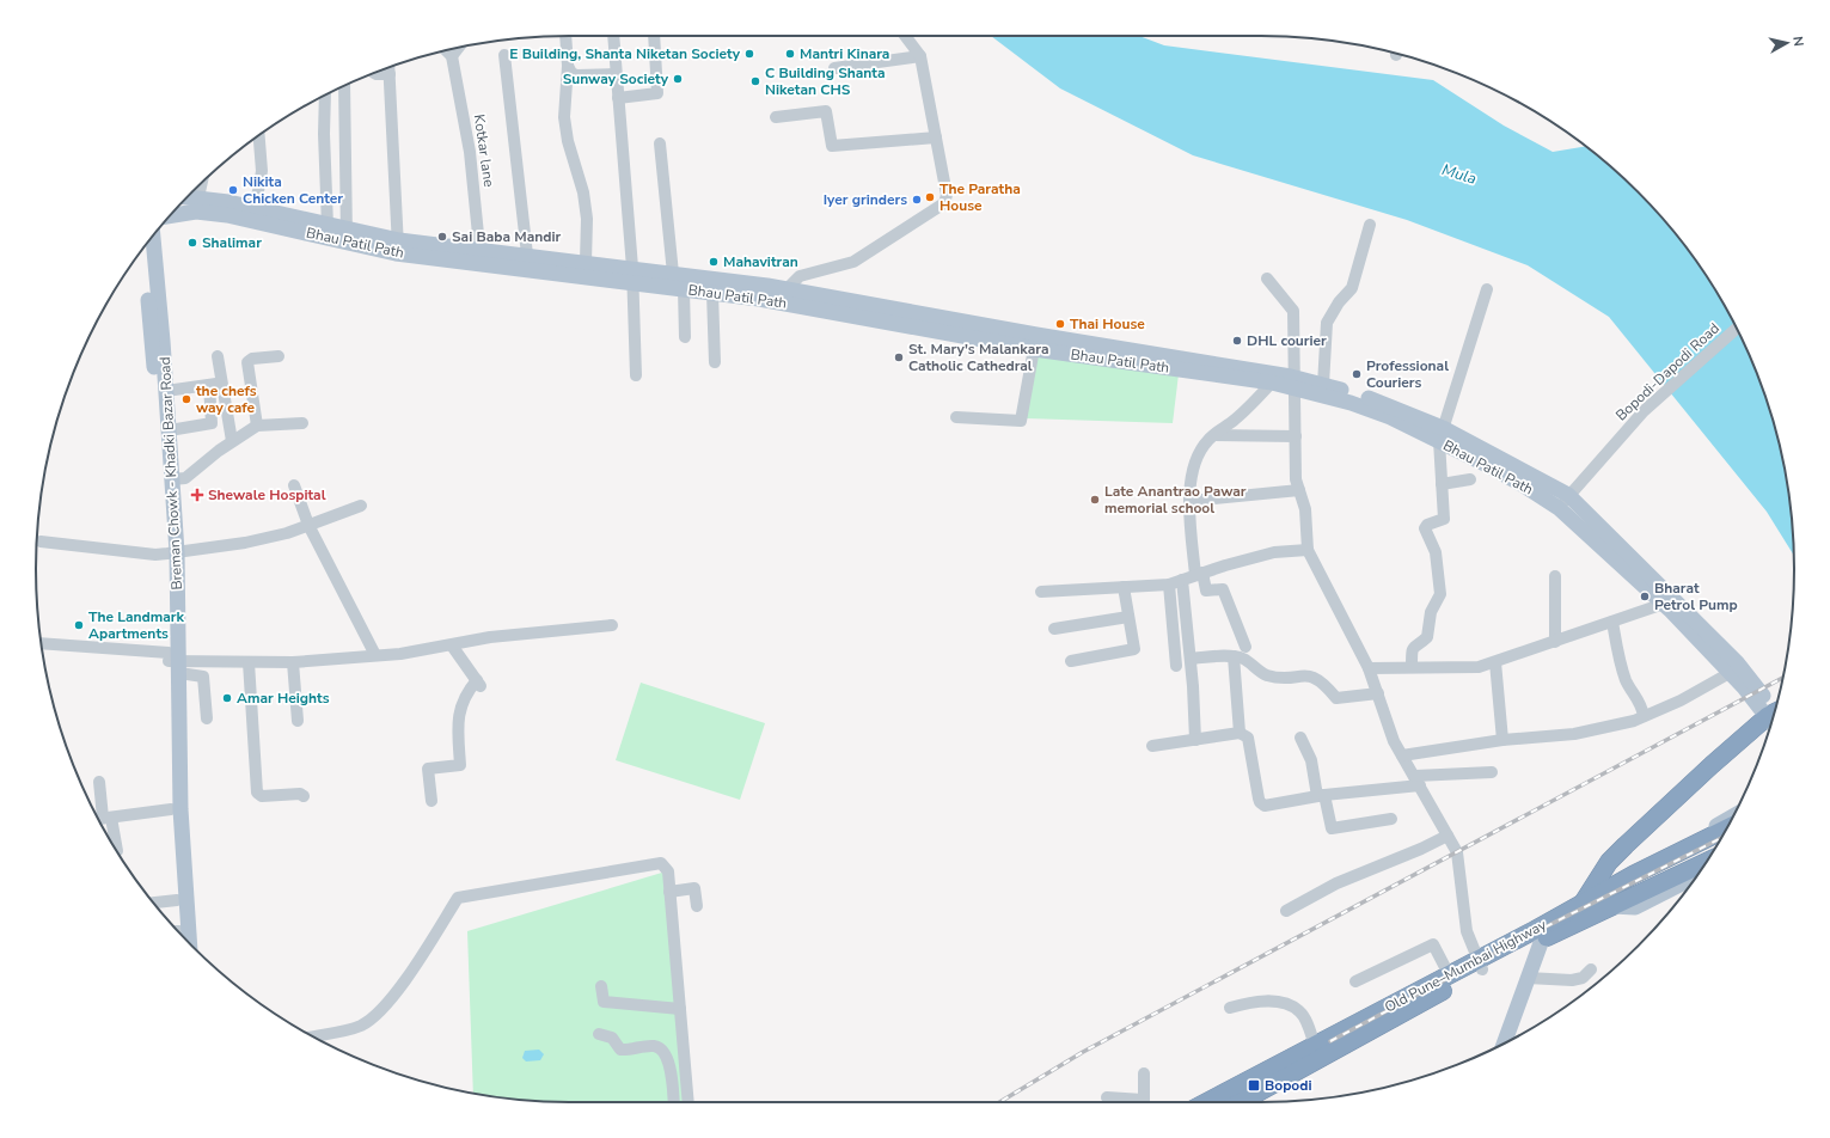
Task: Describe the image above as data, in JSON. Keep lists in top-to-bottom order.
{
  "streets": {
    "highway": ["Old Pune–Mumbai Highway"],
    "main road": ["Bhau Patil Path", "Breman Chowk - Khadki Bazar Road"],
    "street": ["Kotkar lane", "Bopodi-Dapodi Road"]
  },
  "crossings": [
    ["Kotkar lane", "Bhau Patil Path"],
    ["Bhau Patil Path", "Bopodi-Dapodi Road"]
  ],
  "water": ["Mula"],
  "places": {
    "other": [
      "E Building, Shanta Niketan Society",
      "Mantri Kinara",
      "Sunway Society",
      "C Building Shanta Niketan CHS",
      "Nikita Chicken Center",
      "The Paratha House",
      "Iyer grinders",
      "Sai Baba Mandir",
      "Shalimar",
      "Mahavitran",
      "Thai House",
      "DHL courier",
      "St. Mary's Malankara Catholic Cathedral",
      "Professional Couriers",
      "the chefs way cafe",
      "Late Anantrao Pawar memorial school",
      "Bharat Petrol Pump",
      "The Landmark Apartments",
      "Amar Heights"
    ],
    "health": ["Shewale Hospital"],
    "transit": ["Bopodi"]
  },
  "north": "right"
}
